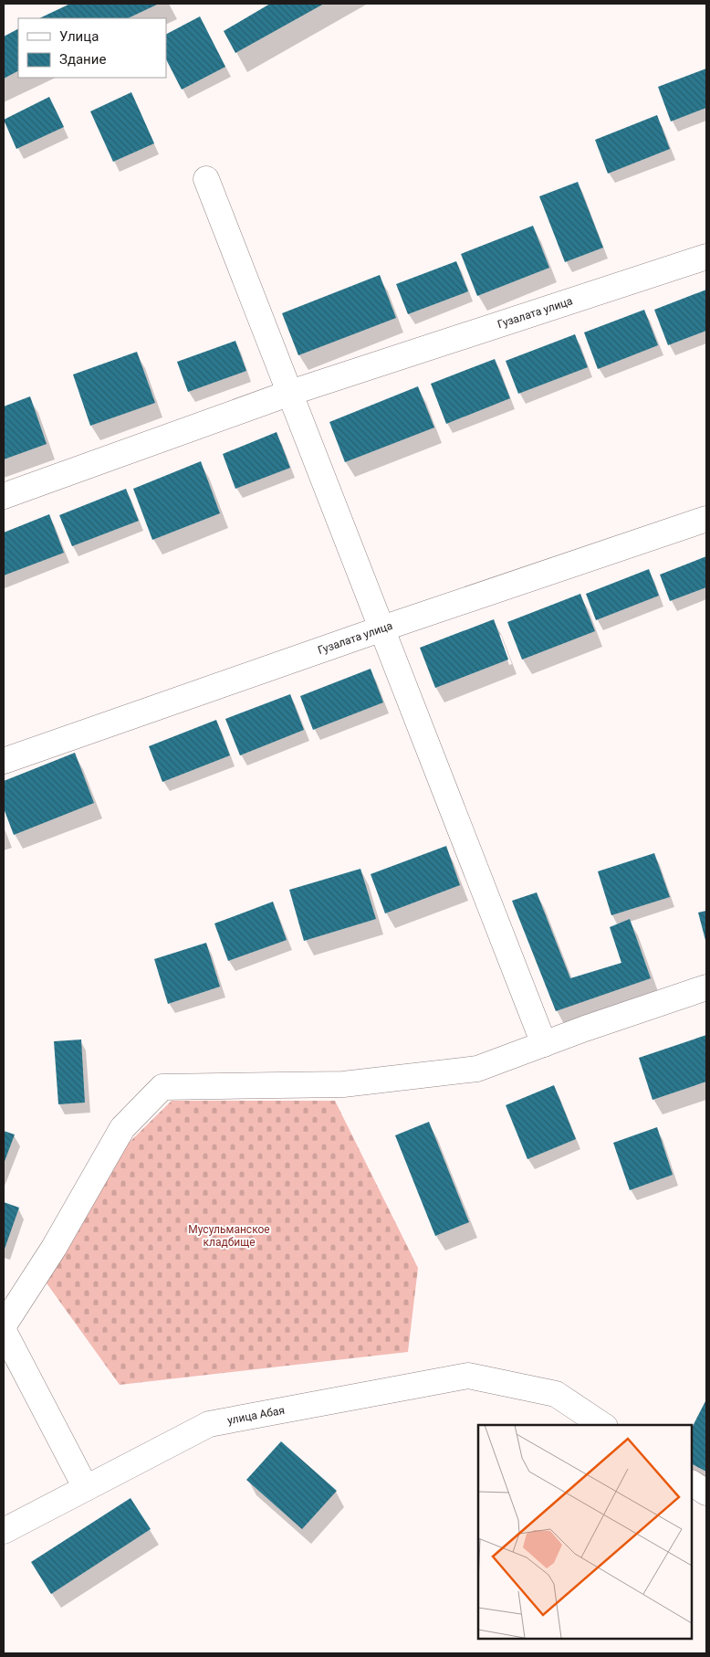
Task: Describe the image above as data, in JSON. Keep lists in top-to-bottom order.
{
  "streets": {
    "street": ["Гузалата улица", "улица Абая"]
  },
  "parks": ["Мусульманское кладбище"],
  "legend": ["Улица", "Здание"]
}
